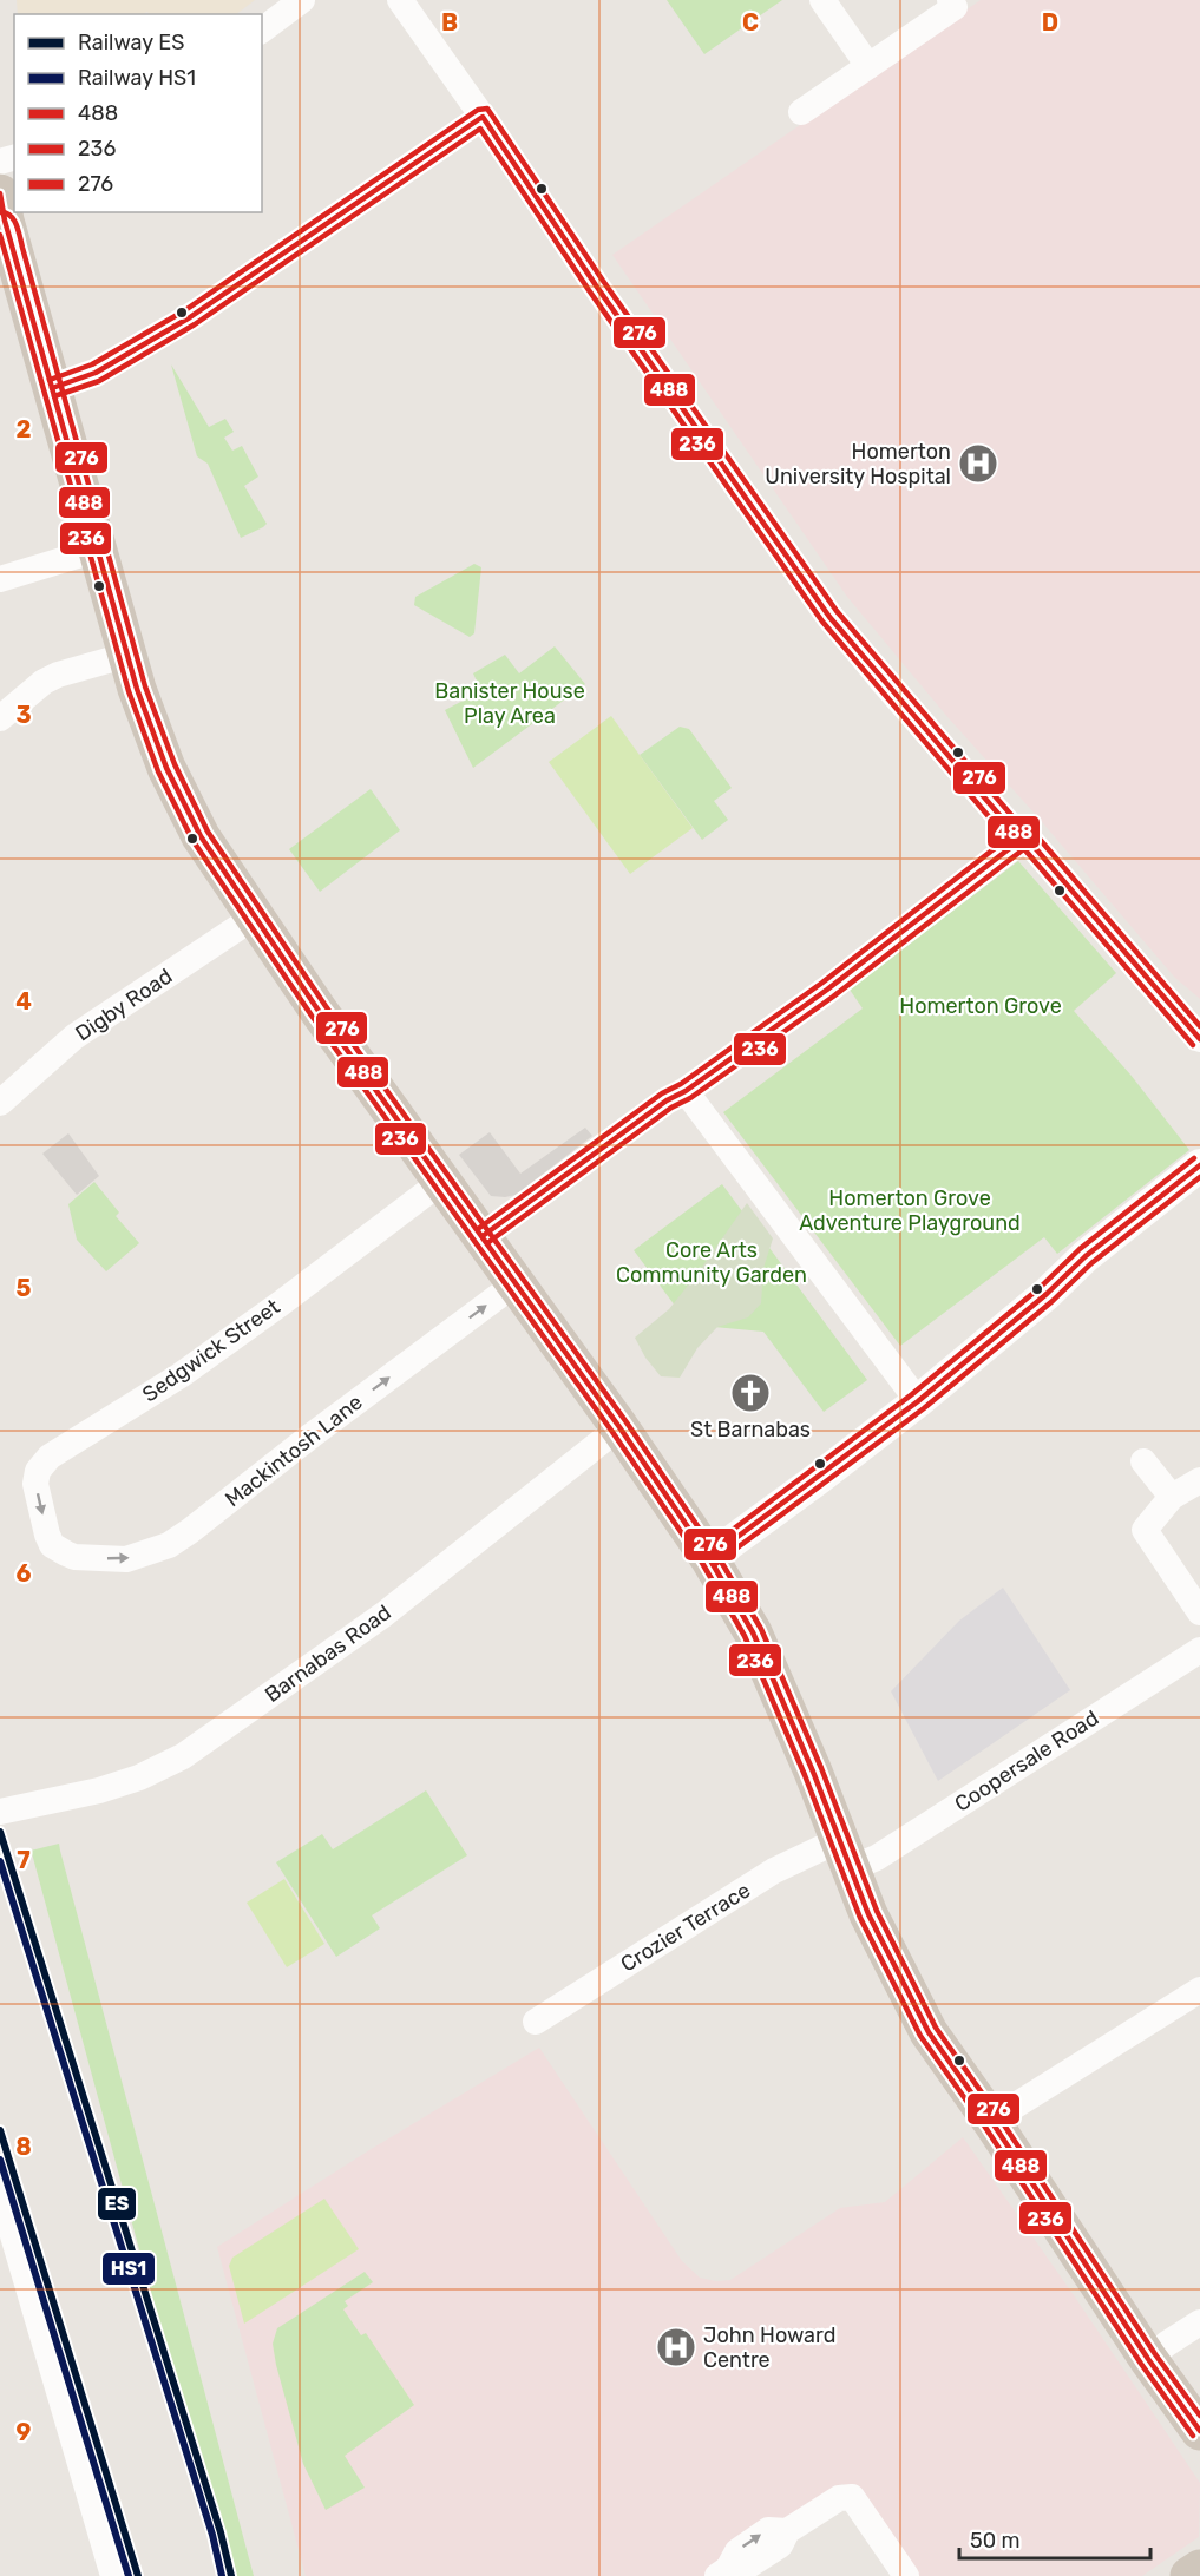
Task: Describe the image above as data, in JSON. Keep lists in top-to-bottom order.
{
  "streets": {
    "street": [
      "Digby Road",
      "Sedgwick Street",
      "Mackintosh Lane",
      "Barnabas Road",
      "Coopersale Road",
      "Crozier Terrace"
    ]
  },
  "crossings": [
    ["Sedgwick Street", "Mackintosh Lane"],
    ["Coopersale Road", "Crozier Terrace"]
  ],
  "one_way": ["Sedgwick Street", "Mackintosh Lane"],
  "parks": [
    "Banister House Play Area",
    "Homerton Grove",
    "Homerton Grove Adventure Playground",
    "Core Arts Community Garden"
  ],
  "places": {
    "hospital": ["Homerton University Hospital", "John Howard Centre"],
    "church": ["St Barnabas"]
  },
  "lines": [
    "transit line 276",
    "transit line 488",
    "transit line 236",
    "rail line ES",
    "rail line HS1"
  ],
  "legend": [
    "Railway ES",
    "Railway HS1",
    "488",
    "236",
    "276"
  ],
  "scale_bar": "50 m",
  "grid": {
    "columns": ["B", "C", "D"],
    "rows": [
      "2",
      "3",
      "4",
      "5",
      "6",
      "7",
      "8",
      "9"
    ]
  }
}
